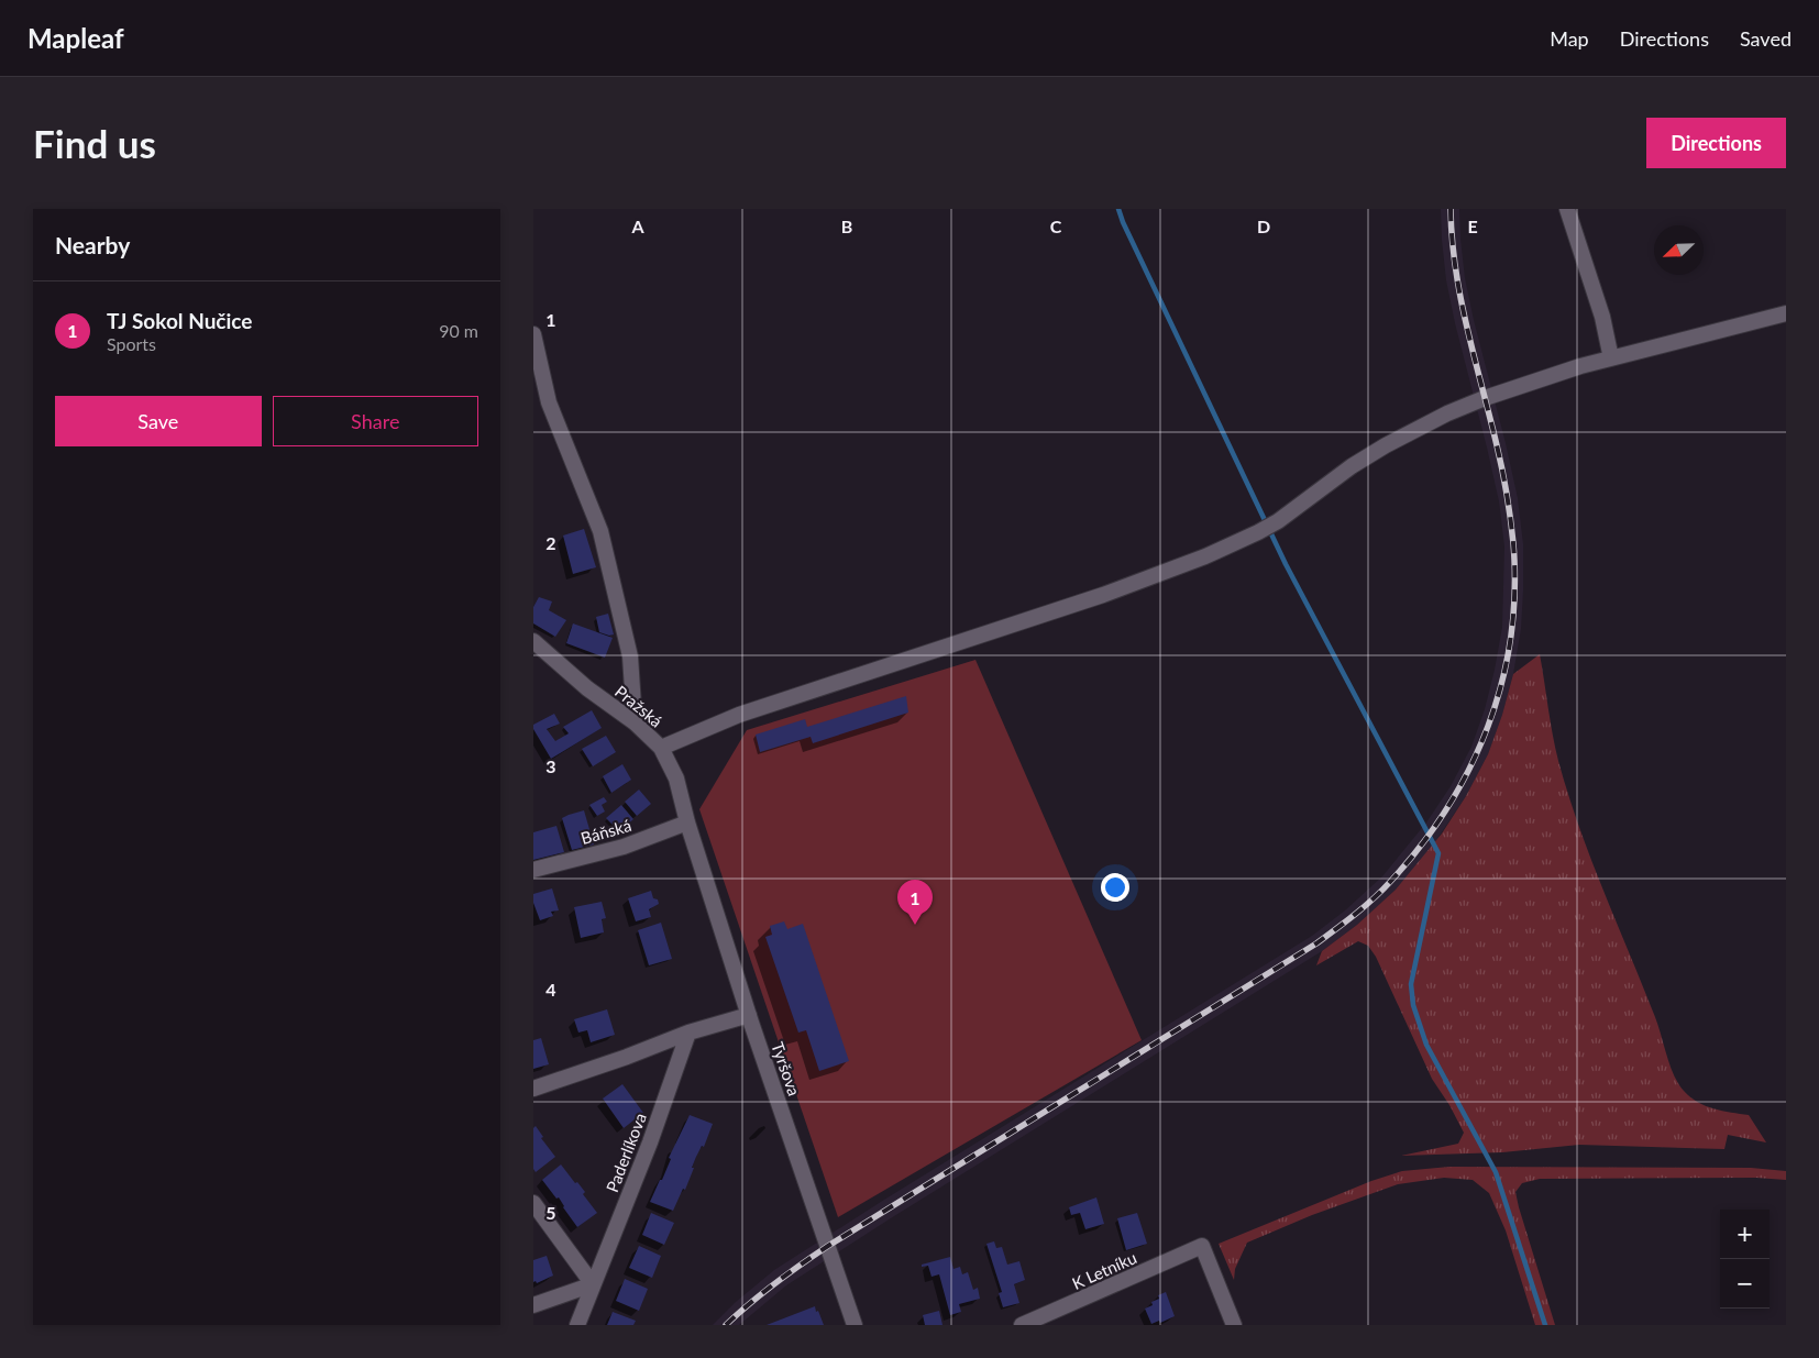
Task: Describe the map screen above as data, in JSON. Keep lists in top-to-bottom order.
{
  "streets": {
    "street": [
      "Pražská",
      "Báňská",
      "Tyršova",
      "Paderlíkova",
      "K Letníku"
    ]
  },
  "crossings": [
    ["Pražská", "Báňská"],
    ["Pražská", "Tyršova"],
    ["Báňská", "Tyršova"]
  ],
  "north": "bottom left",
  "page": {
    "header": "Mapleaf",
    "nav": ["Map", "Directions", "Saved"],
    "buttons": [
      "Directions",
      ["Save", "Share"]
    ],
    "title": "Find us",
    "heading": "Nearby",
    "list": [
      {
        "mark": "1",
        "name": "TJ Sokol Nučice",
        "note": "Sports",
        "value": "90 m"
      }
    ],
    "pins": "1",
    "map_buttons": ["+", "−"]
  },
  "grid": {
    "columns": [
      "A",
      "B",
      "C",
      "D",
      "E"
    ],
    "rows": [
      "1",
      "2",
      "3",
      "4",
      "5"
    ]
  }
}
